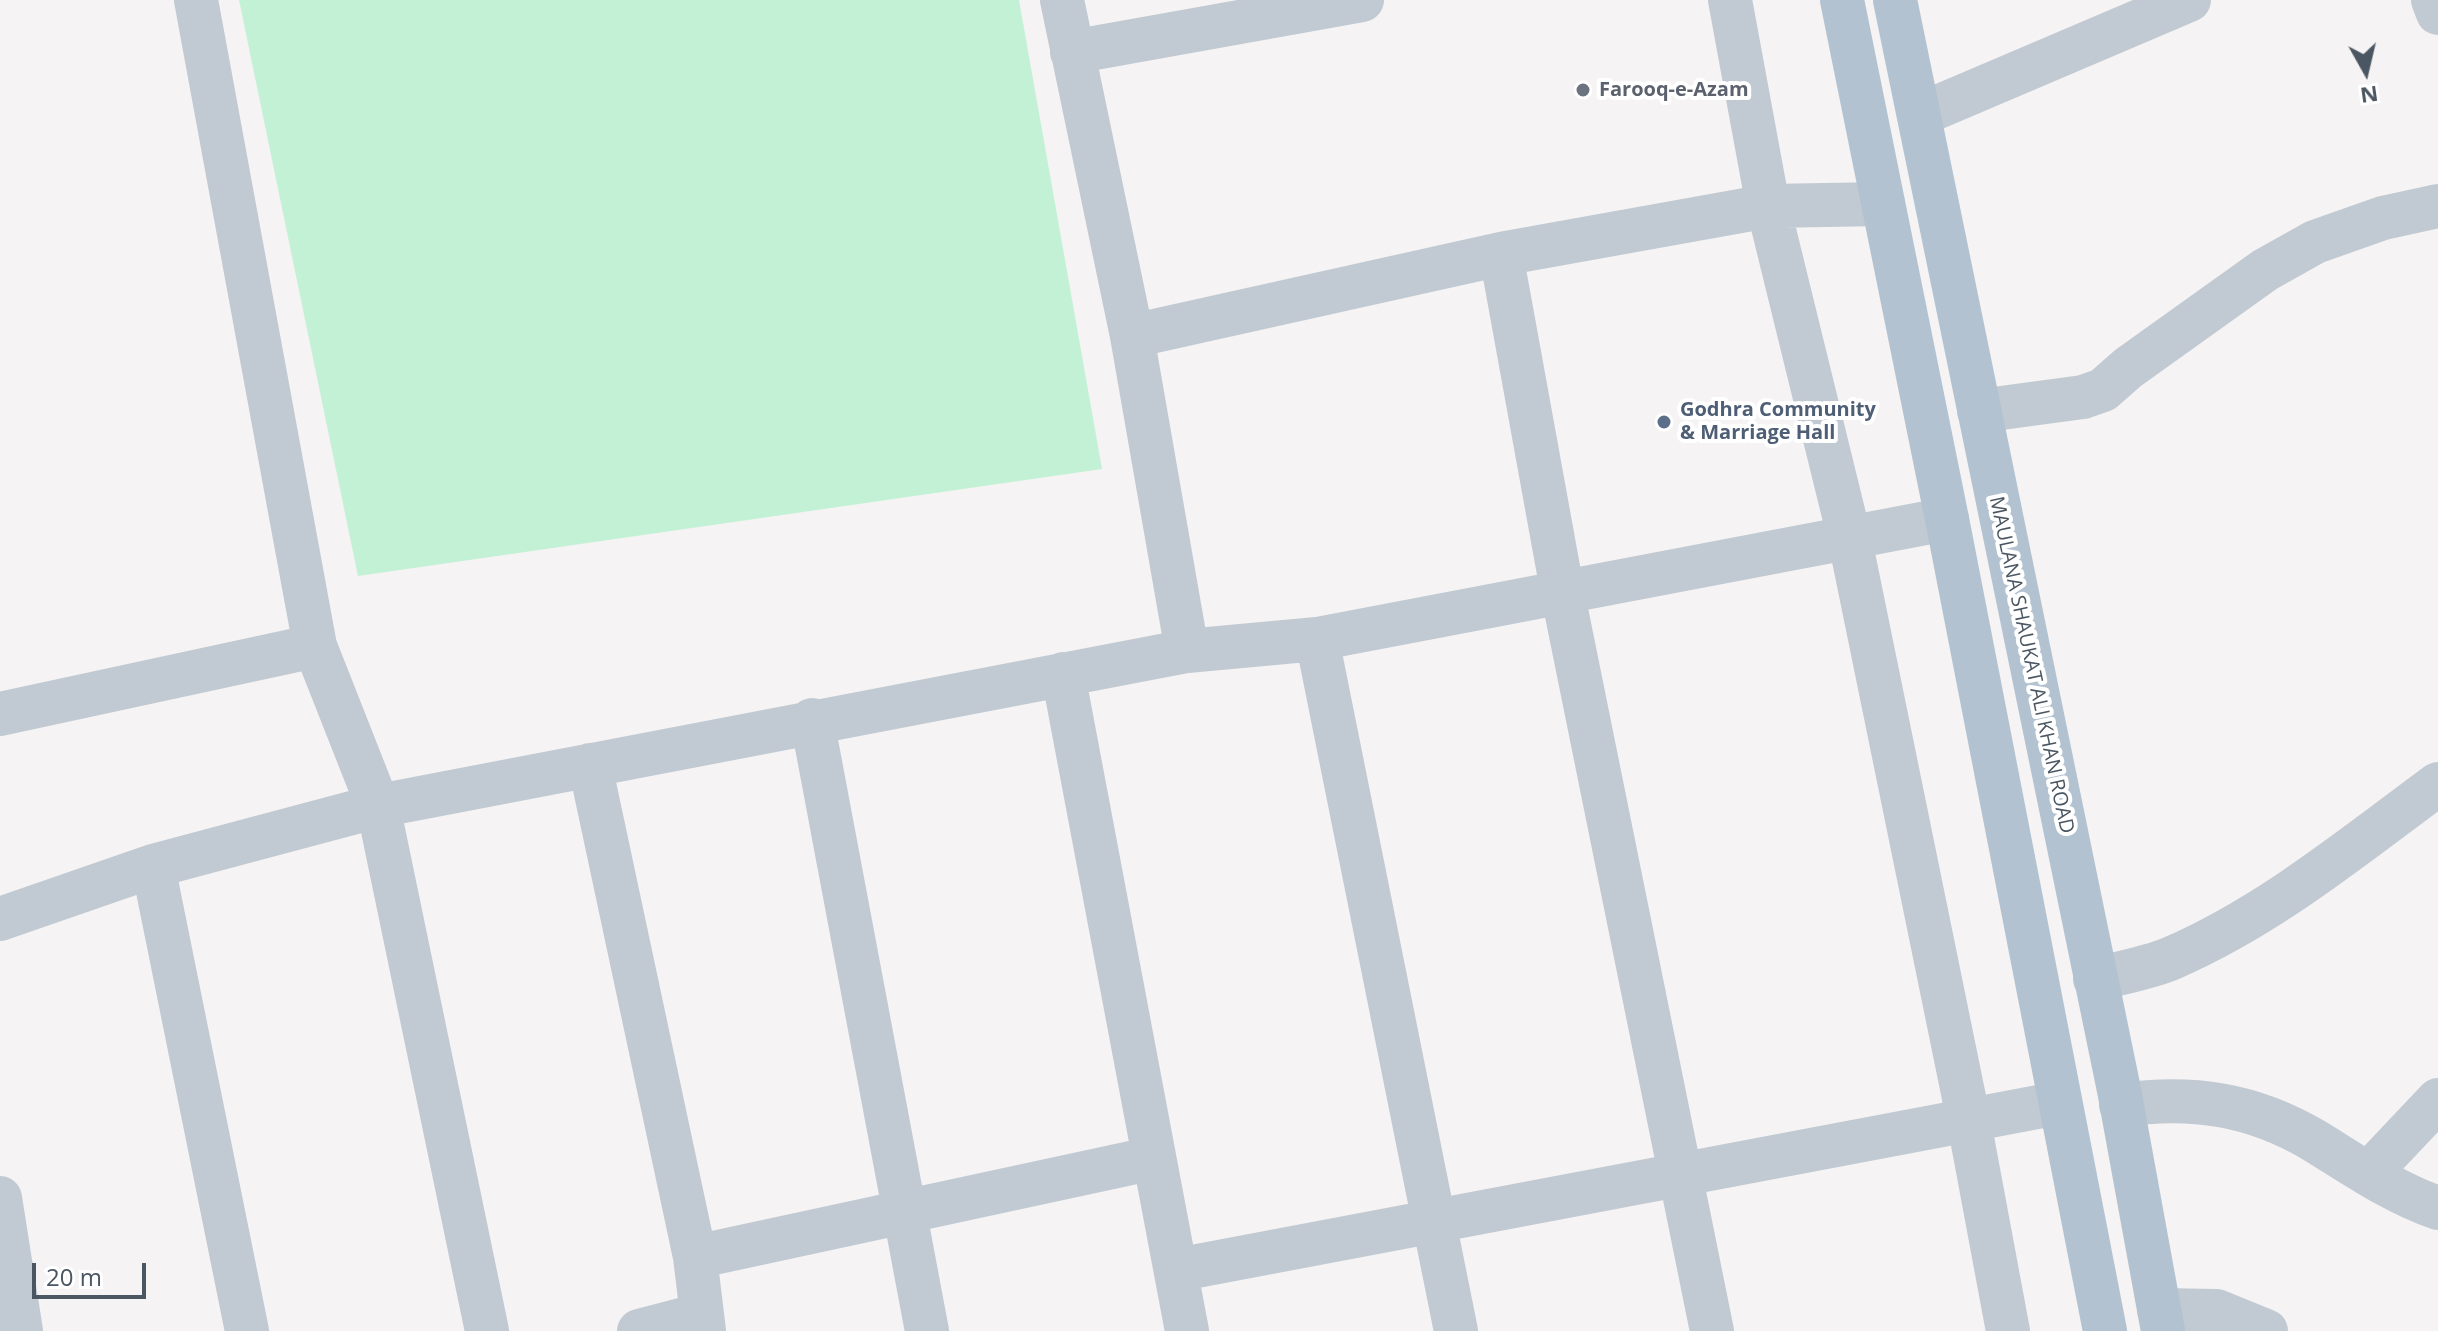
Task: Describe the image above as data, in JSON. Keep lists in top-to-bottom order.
{
  "streets": {
    "main road": ["MAULANA SHAUKAT ALI KHAN ROAD"]
  },
  "places": ["Farooq-e-Azam", "Godhra Community & Marriage Hall"],
  "scale_bar": "20 m",
  "north": "bottom"
}
